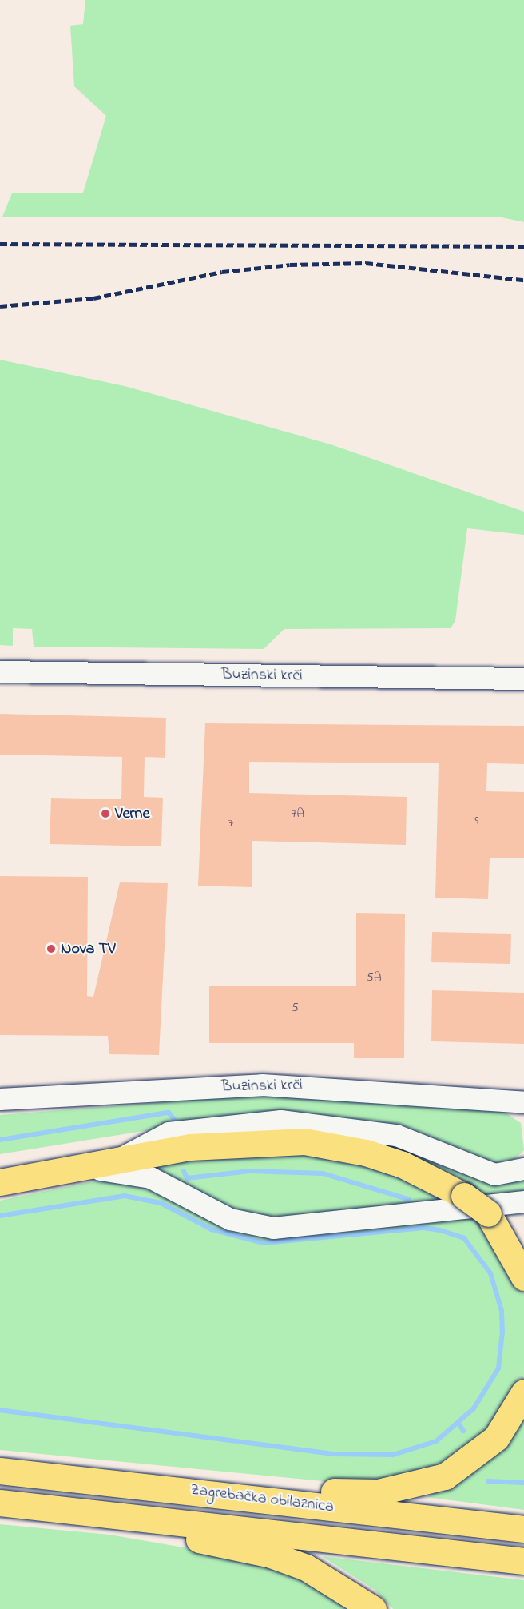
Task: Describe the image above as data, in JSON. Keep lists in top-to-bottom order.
{
  "streets": {
    "highway": ["Zagrebačka obilaznica"],
    "street": ["Buzinski krči"]
  },
  "places": ["Verne", "Nova TV"],
  "house_numbers": [
    "7A",
    "9",
    "7",
    "5A",
    "5"
  ]
}
